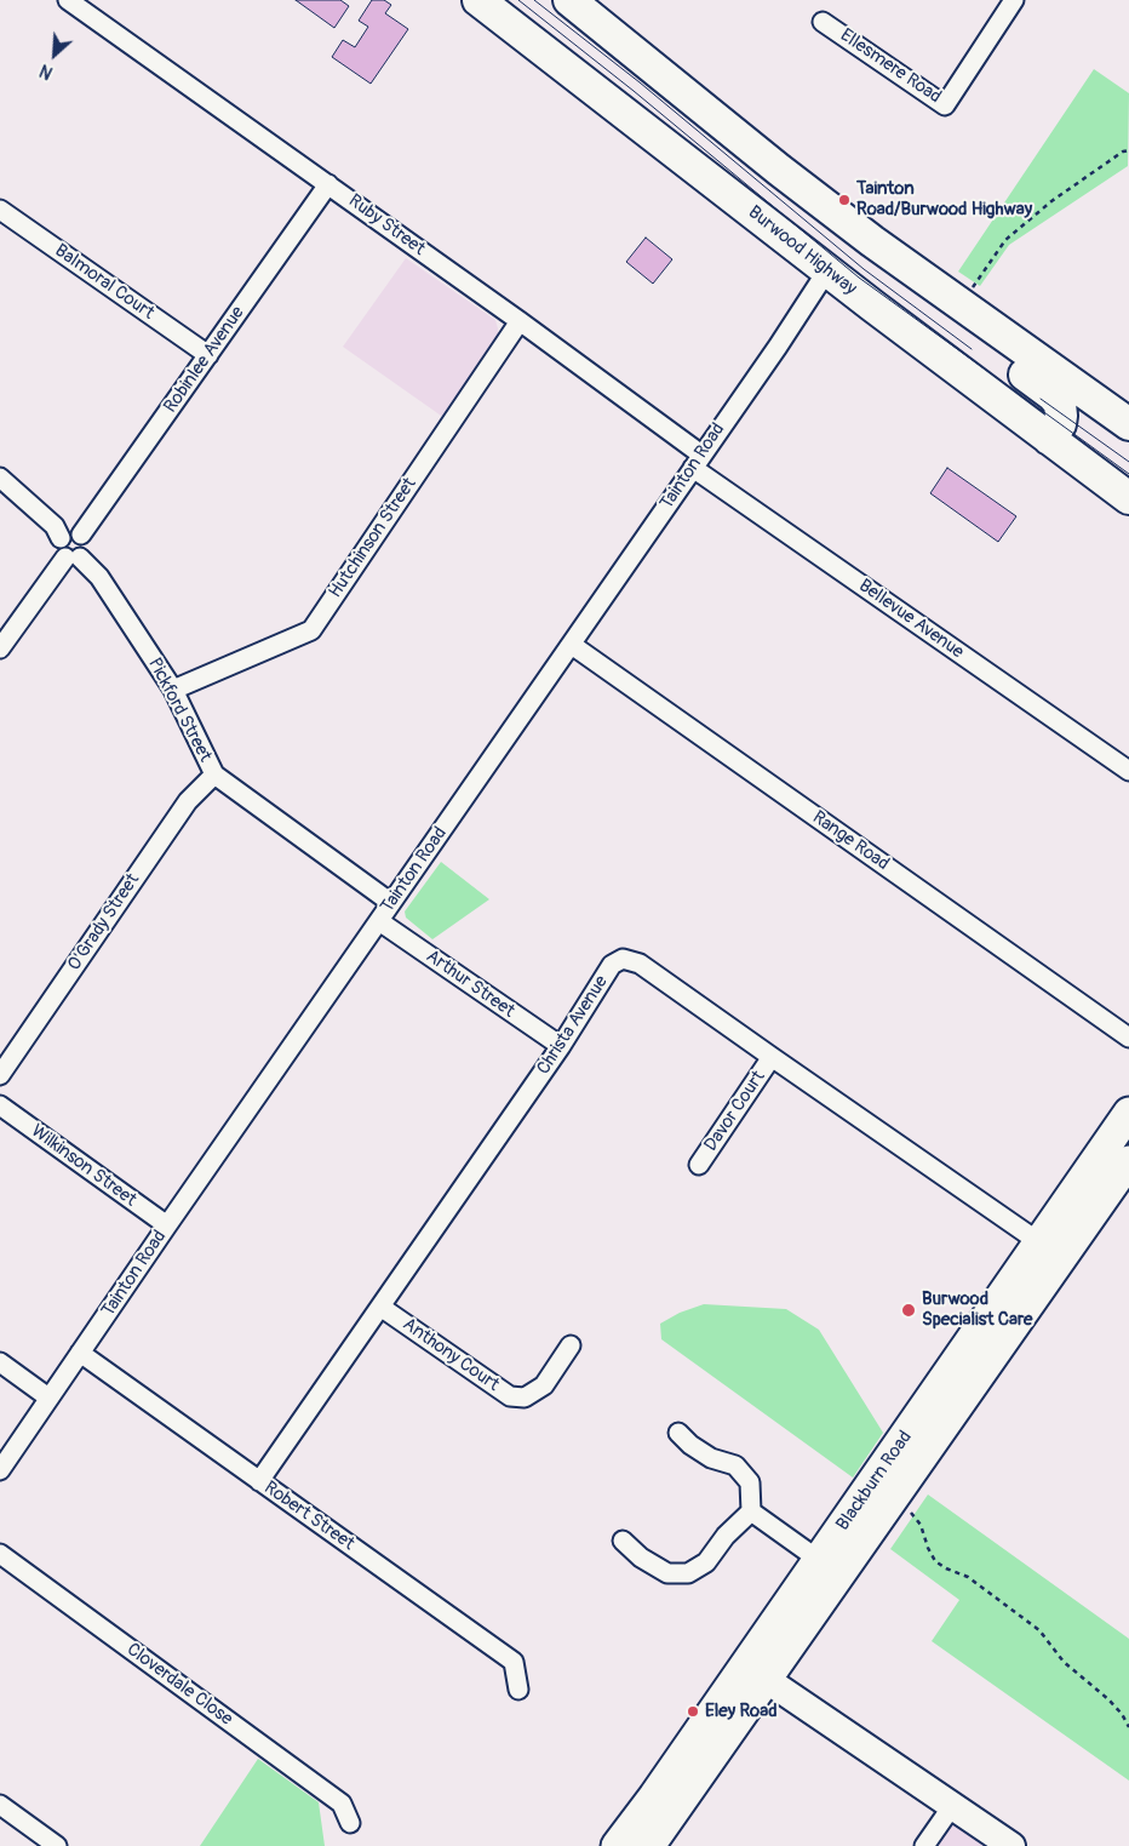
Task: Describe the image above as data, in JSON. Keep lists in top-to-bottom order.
{
  "streets": {
    "highway": ["Burwood Highway"],
    "main road": ["Blackburn Road"],
    "street": [
      "Ellesmere Road",
      "Ruby Street",
      "Balmoral Court",
      "Robinlee Avenue",
      "Tainton Road",
      "Hutchinson Street",
      "Bellevue Avenue",
      "Pickford Street",
      "Range Road",
      "O'Grady Street",
      "Arthur Street",
      "Christa Avenue",
      "Davor Court",
      "Wilkinson Street",
      "Anthony Court",
      "Robert Street",
      "Cloverdale Close"
    ]
  },
  "crossings": [
    ["Ruby Street", "Robinlee Avenue"],
    ["Ruby Street", "Tainton Road"],
    ["Ruby Street", "Hutchinson Street"],
    ["Ruby Street", "Bellevue Avenue"],
    ["Burwood Highway", "Tainton Road"],
    ["Balmoral Court", "Robinlee Avenue"],
    ["Robinlee Avenue", "Pickford Street"],
    ["Tainton Road", "Bellevue Avenue"],
    ["Tainton Road", "Pickford Street"],
    ["Tainton Road", "Range Road"],
    ["Tainton Road", "Arthur Street"],
    ["Tainton Road", "Wilkinson Street"],
    ["Tainton Road", "Robert Street"],
    ["Hutchinson Street", "Pickford Street"],
    ["Pickford Street", "O'Grady Street"],
    ["Arthur Street", "Christa Avenue"],
    ["Christa Avenue", "Davor Court"],
    ["Christa Avenue", "Anthony Court"],
    ["Christa Avenue", "Blackburn Road"],
    ["Christa Avenue", "Robert Street"]
  ],
  "places": ["Tainton Road/Burwood Highway", "Burwood Specialist Care", "Eley Road"],
  "north": "bottom left"
}
